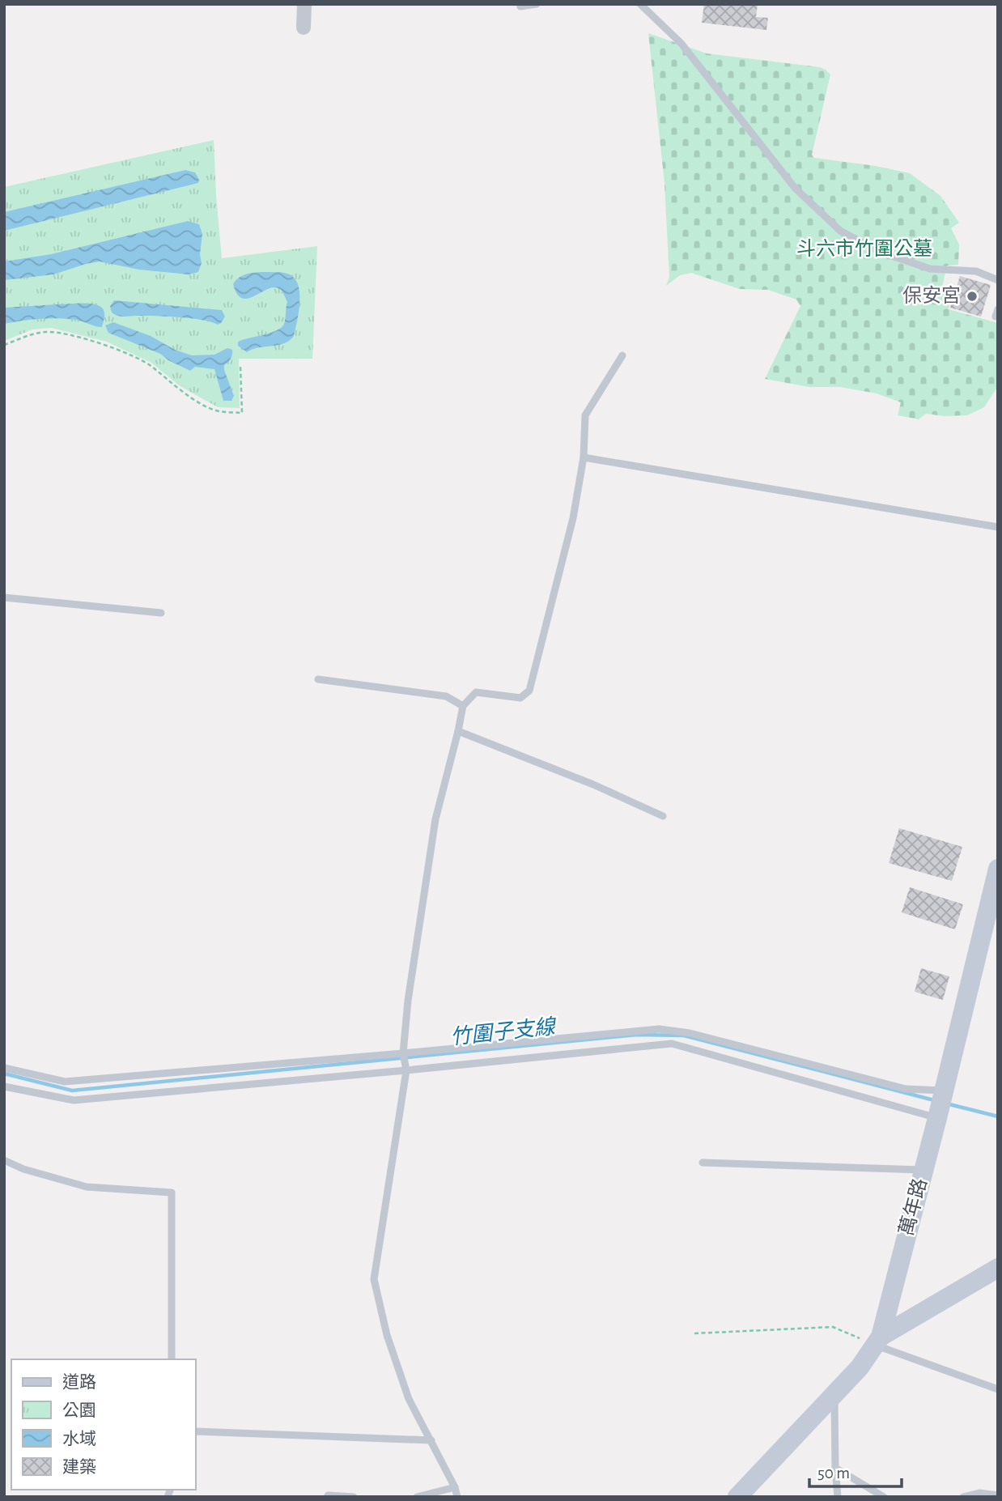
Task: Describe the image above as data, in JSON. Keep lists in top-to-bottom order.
{
  "streets": {
    "street": ["萬年路"]
  },
  "water": ["竹圍子支線"],
  "parks": ["斗六市竹圍公墓"],
  "places": ["保安宮"],
  "legend": [
    "道路",
    "公園",
    "水域",
    "建築"
  ],
  "scale_bar": "50 m"
}
